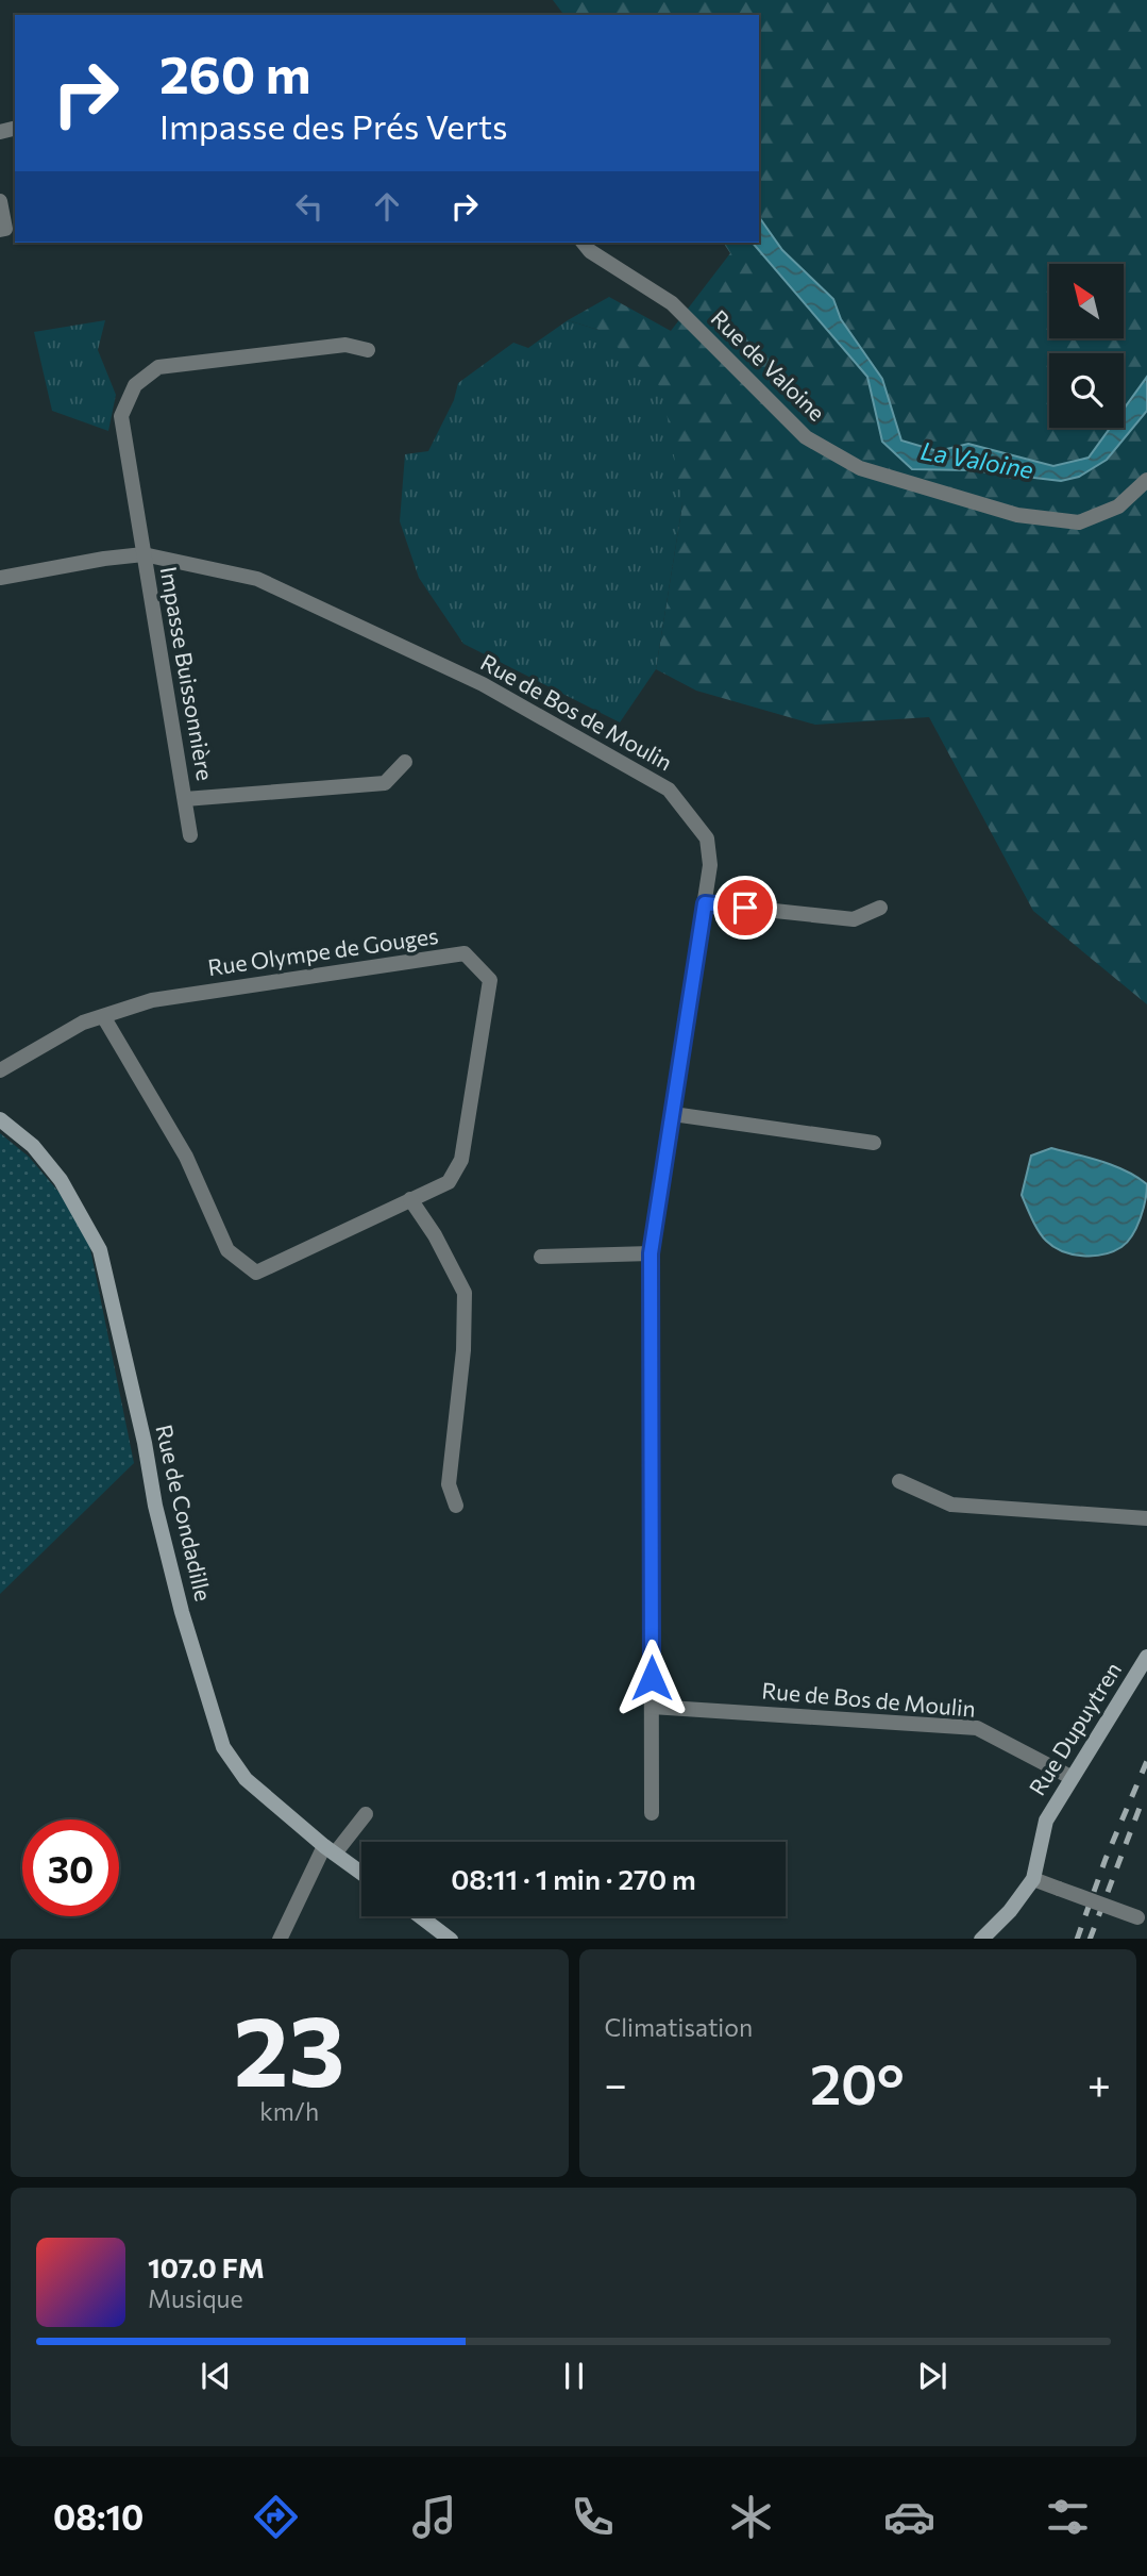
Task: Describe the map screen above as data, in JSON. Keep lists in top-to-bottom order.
{
  "streets": {
    "street": [
      "Rue de Valoine",
      "Impasse Buissonnière",
      "Rue de Bos de Moulin",
      "Rue Olympe de Gouges",
      "Rue de Condadille",
      "Rue Dupuytren"
    ]
  },
  "crossings": [
    ["Impasse Buissonnière", "Rue de Bos de Moulin"],
    ["Rue de Bos de Moulin", "Rue Dupuytren"]
  ],
  "water": ["La Valoine"],
  "north": "top left",
  "page": {
    "turn": ["260 m", "Impasse des Prés Verts"],
    "limit": "30",
    "trip": "08:11 · 1 min · 270 m",
    "tile": [
      ["23", "km/h"],
      "Climatisation"
    ],
    "heat": ["−", "20°", "+"],
    "song": ["107.0 FM", "Musique"],
    "tabs": "08:10"
  }
}
